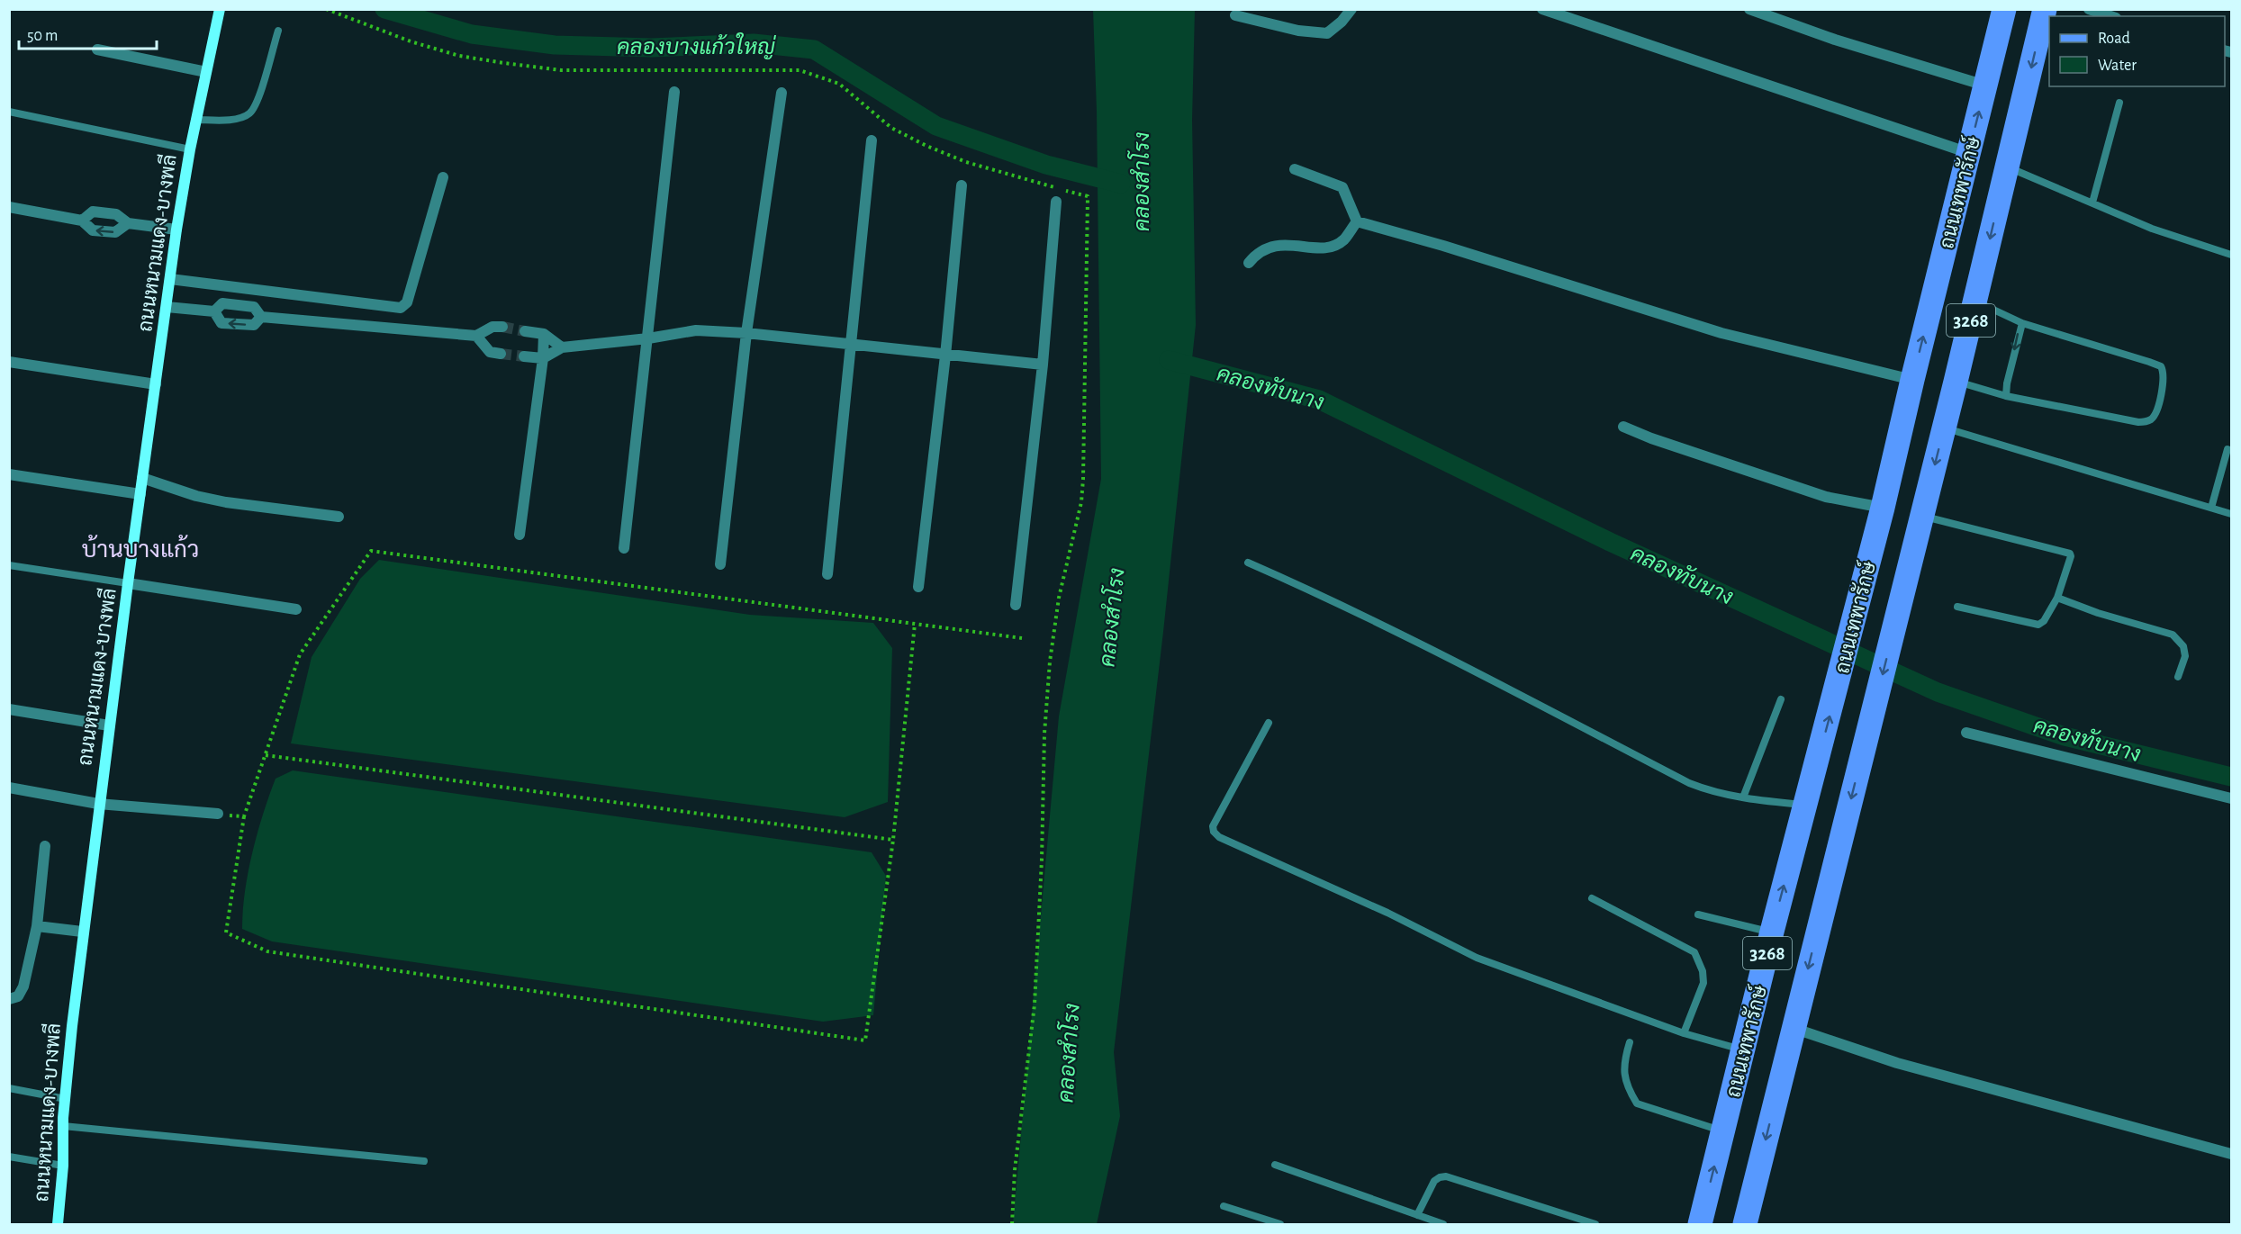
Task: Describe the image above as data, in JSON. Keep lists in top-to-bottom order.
{
  "streets": {
    "main road": ["ถนนเทพารักษ์", "ถนนหนามแดง-บางพลี", "3268"]
  },
  "districts": ["บ้านบางแก้ว"],
  "water": ["คลองบางแก้วใหญ่", "คลองสำโรง", "คลองทับนาง"],
  "legend": ["Road", "Water"],
  "scale_bar": "50 m"
}
